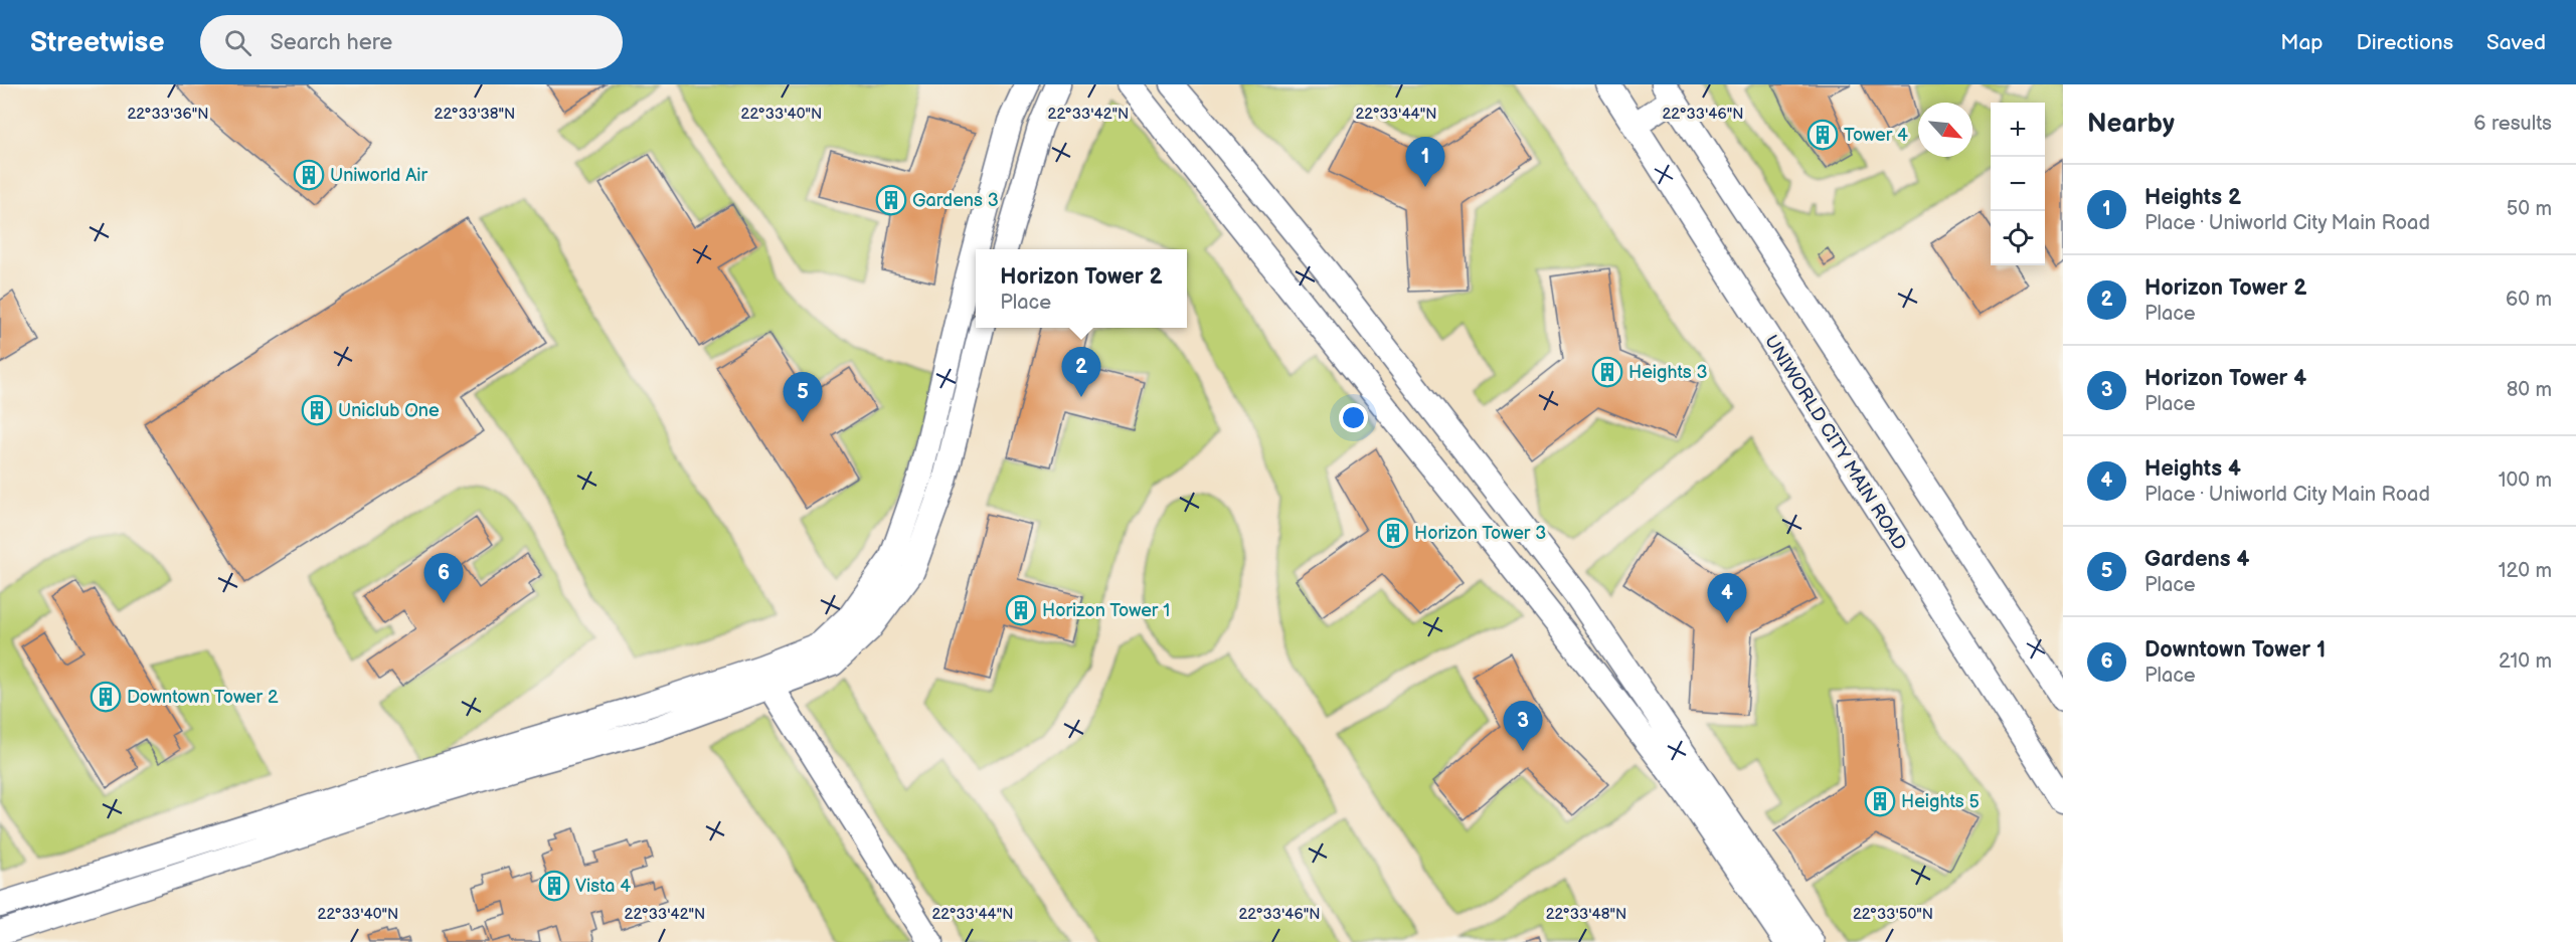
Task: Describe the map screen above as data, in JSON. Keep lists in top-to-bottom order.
{
  "streets": {
    "street": ["UNIWORLD CITY MAIN ROAD"]
  },
  "places": {
    "building": [
      "Tower 4",
      "Uniworld Air",
      "Gardens 3",
      "Heights 3",
      "Uniclub One",
      "Horizon Tower 3",
      "Horizon Tower 1",
      "Downtown Tower 2",
      "Heights 5",
      "Vista 4"
    ]
  },
  "north": "bottom right",
  "page": {
    "header": "Streetwise",
    "search": "Search here",
    "nav": ["Map", "Directions", "Saved"],
    "heading": ["Nearby", "6 results"],
    "map_buttons": ["+", "−"],
    "pins": [
      "1",
      "2",
      "5",
      "6",
      "4",
      "3"
    ],
    "list": [
      {
        "mark": "1",
        "name": "Heights 2",
        "note": "Place · Uniworld City Main Road",
        "value": "50 m"
      },
      {
        "mark": "2",
        "name": "Horizon Tower 2",
        "note": "Place",
        "value": "60 m"
      },
      {
        "mark": "3",
        "name": "Horizon Tower 4",
        "note": "Place",
        "value": "80 m"
      },
      {
        "mark": "4",
        "name": "Heights 4",
        "note": "Place · Uniworld City Main Road",
        "value": "100 m"
      },
      {
        "mark": "5",
        "name": "Gardens 4",
        "note": "Place",
        "value": "120 m"
      },
      {
        "mark": "6",
        "name": "Downtown Tower 1",
        "note": "Place",
        "value": "210 m"
      }
    ],
    "popup": ["Horizon Tower 2", "Place"]
  },
  "coordinates": [
    "22°33'36\"N",
    "22°33'38\"N",
    "22°33'40\"N",
    "22°33'42\"N",
    "22°33'44\"N",
    "22°33'46\"N",
    "22°33'48\"N",
    "22°33'50\"N"
  ]
}
